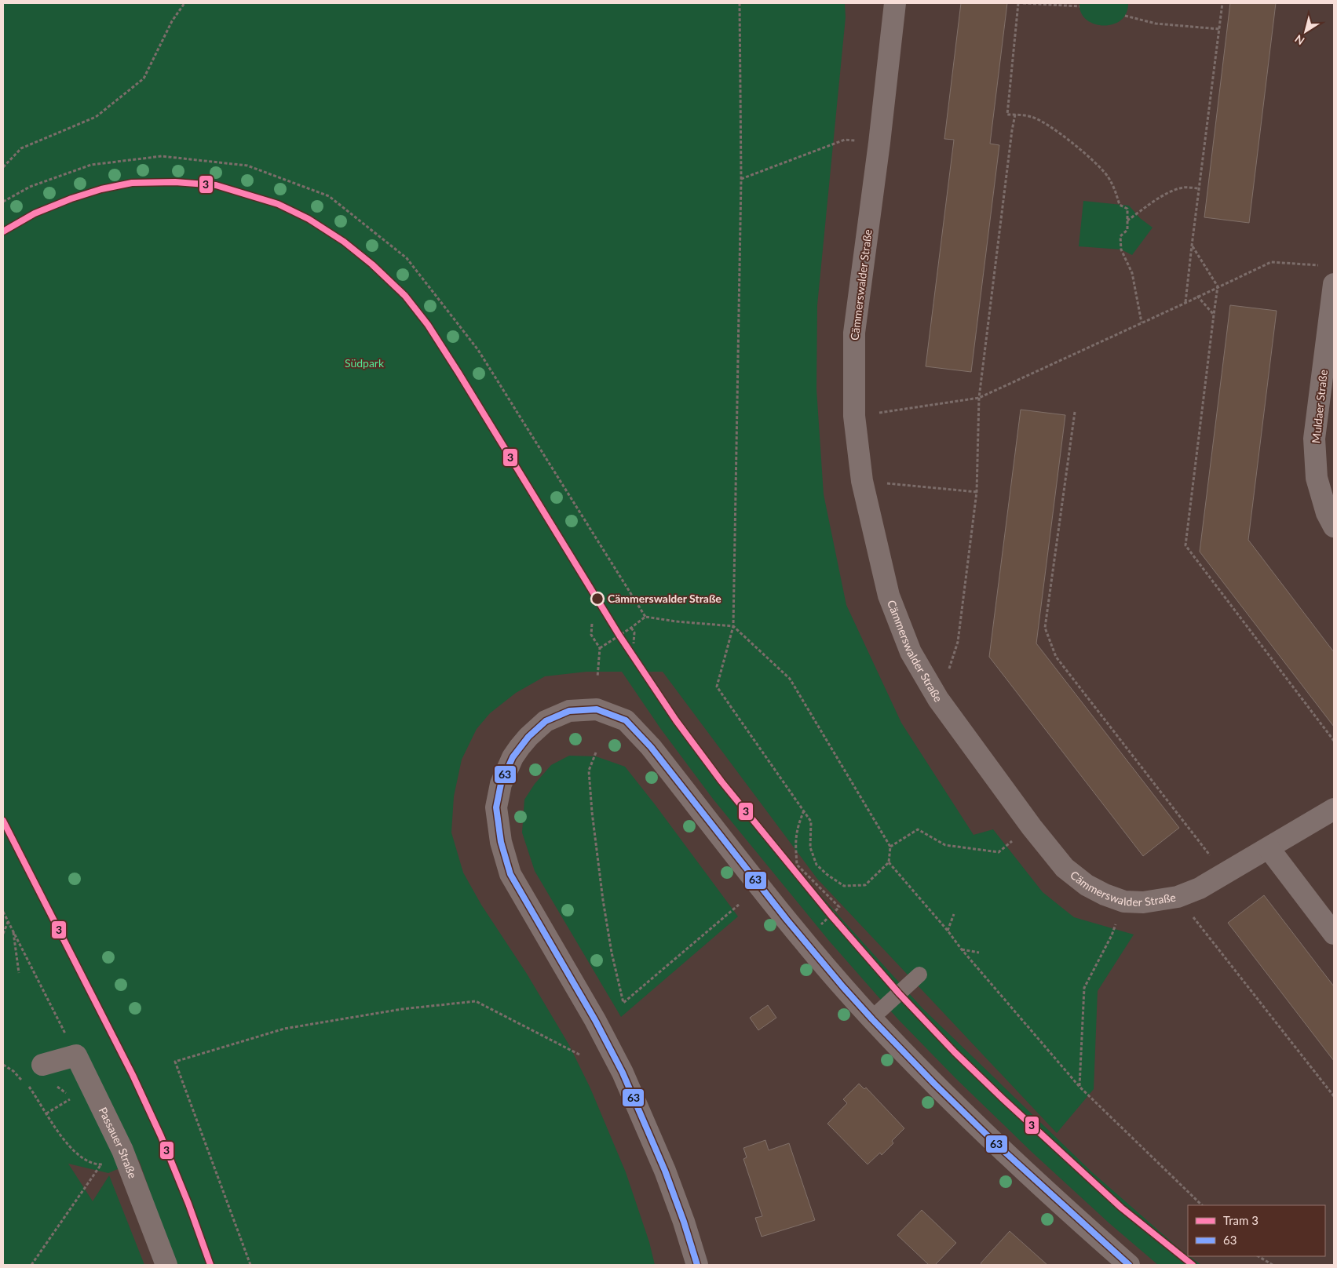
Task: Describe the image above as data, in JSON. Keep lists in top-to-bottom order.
{
  "streets": {
    "street": ["Cämmerswalder Straße", "Muldaer Straße", "Passauer Straße"]
  },
  "parks": ["Südpark"],
  "places": ["Cämmerswalder Straße"],
  "lines": ["tram line 3", "transit line 63"],
  "legend": ["Tram 3", "63"],
  "north": "bottom left"
}
